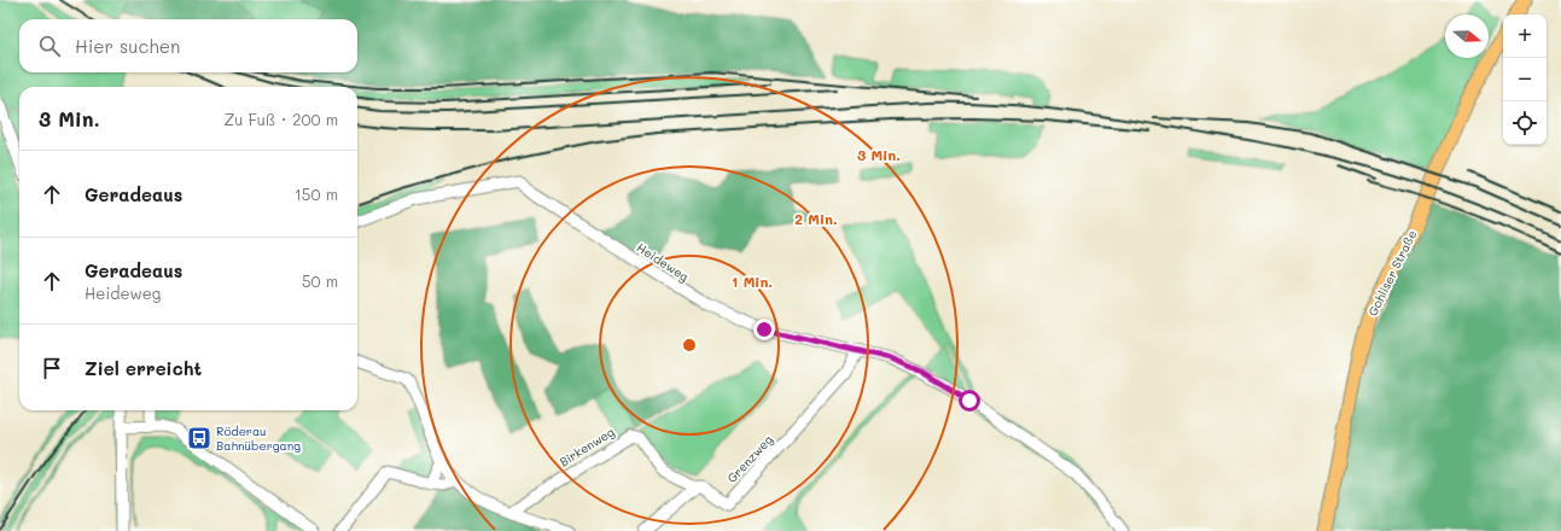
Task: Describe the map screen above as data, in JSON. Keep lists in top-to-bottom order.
{
  "streets": {
    "main road": ["Gohliser Straße"],
    "street": ["Heideweg", "Birkenweg", "Grenzweg"]
  },
  "crossings": [
    ["Heideweg", "Grenzweg"],
    ["Birkenweg", "Grenzweg"]
  ],
  "places": {
    "bus stop": ["Röderau Bahnübergang"]
  },
  "north": "right",
  "page": {
    "map_buttons": ["+", "−"],
    "search": "Hier suchen",
    "heading": ["3 Min.", "Zu Fuß · 200 m"],
    "list": [
      ["Geradeaus", "150 m"],
      ["Geradeaus", "Heideweg", "50 m"],
      "Ziel erreicht"
    ]
  },
  "rings": ["3 Min.", "2 Min.", "1 Min."]
}
